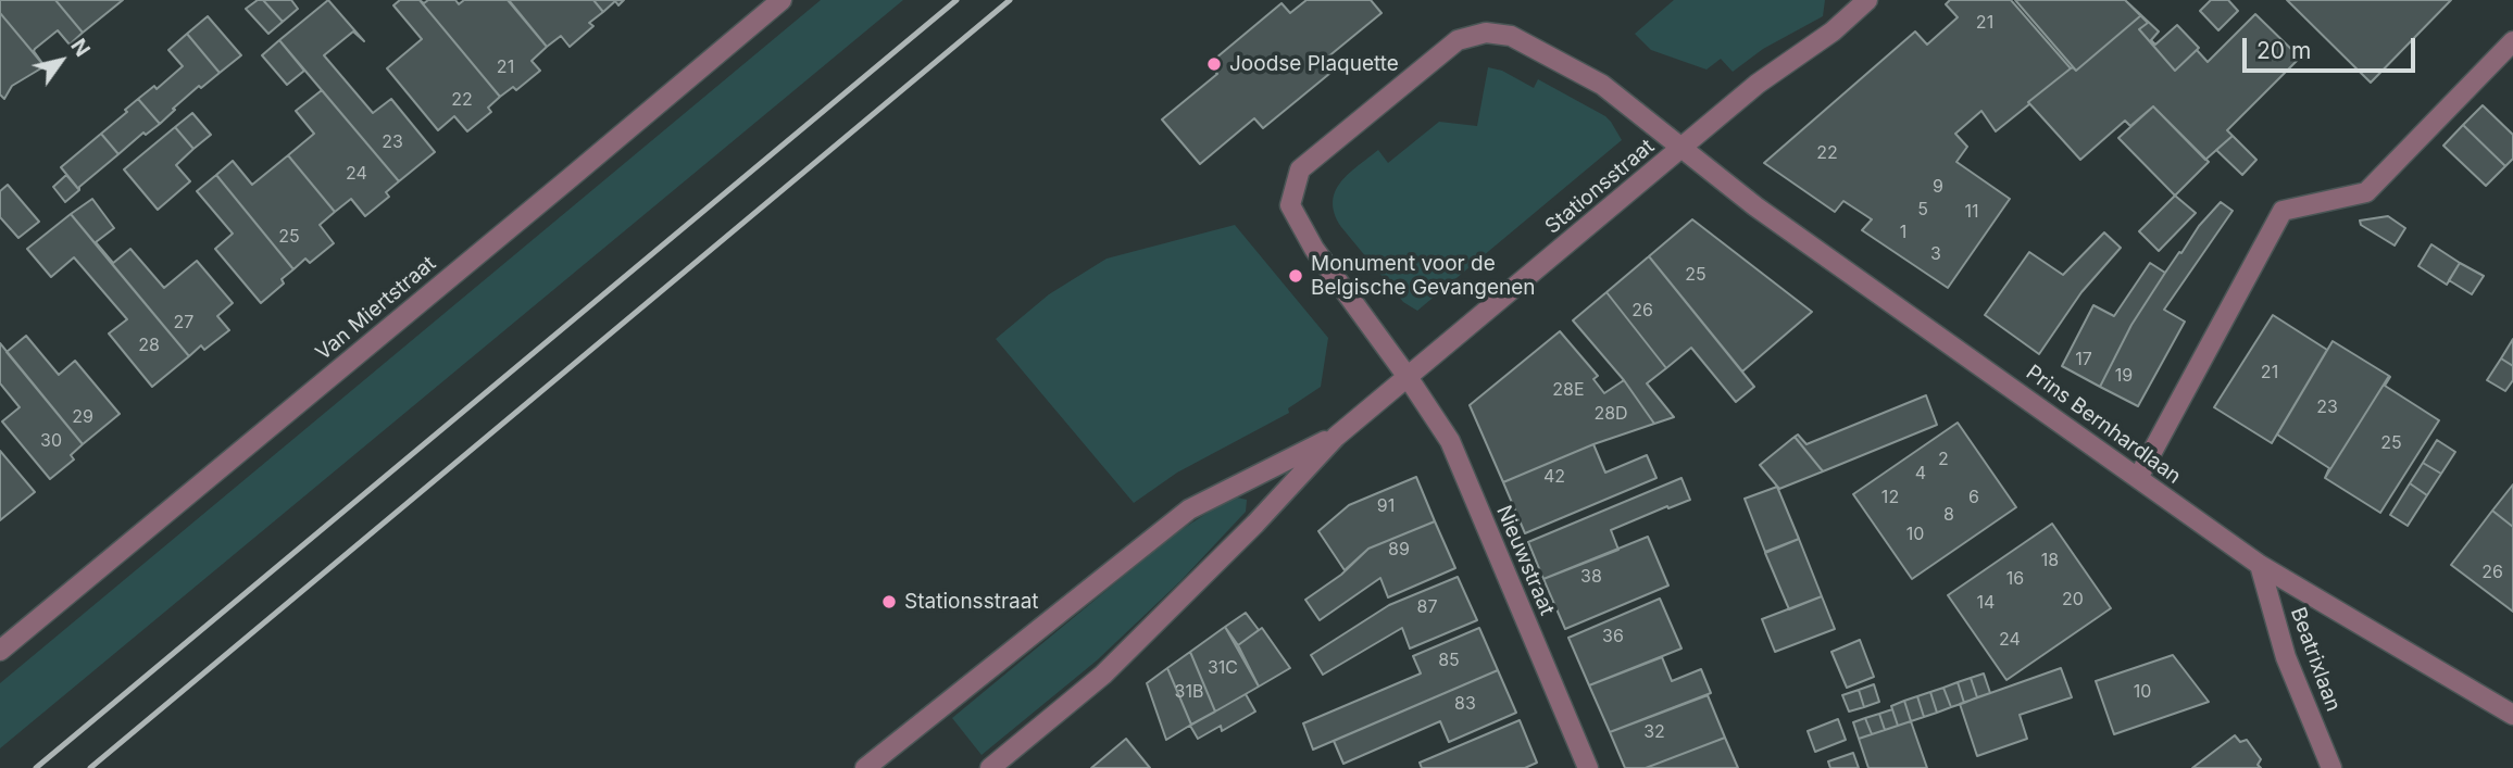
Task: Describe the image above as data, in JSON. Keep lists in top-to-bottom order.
{
  "streets": {
    "street": [
      "Stationsstraat",
      "Van Miertstraat",
      "Prins Bernhardlaan",
      "Nieuwstraat",
      "Beatrixlaan"
    ]
  },
  "crossings": [
    ["Stationsstraat", "Prins Bernhardlaan"],
    ["Stationsstraat", "Nieuwstraat"],
    ["Prins Bernhardlaan", "Beatrixlaan"]
  ],
  "places": ["Joodse Plaquette", "Monument voor de Belgische Gevangenen", "Stationsstraat"],
  "house_numbers": [
    "21",
    "21",
    "22",
    "23",
    "22",
    "24",
    "9",
    "5",
    "11",
    "1",
    "25",
    "3",
    "25",
    "26",
    "27",
    "28",
    "17",
    "21",
    "19",
    "28E",
    "23",
    "28D",
    "29",
    "30",
    "25",
    "2",
    "4",
    "42",
    "12",
    "6",
    "91",
    "8",
    "10",
    "89",
    "18",
    "26",
    "38",
    "16",
    "20",
    "14",
    "87",
    "36",
    "24",
    "85",
    "31C",
    "31B",
    "10",
    "83",
    "32"
  ],
  "scale_bar": "20 m",
  "north": "top right"
}
